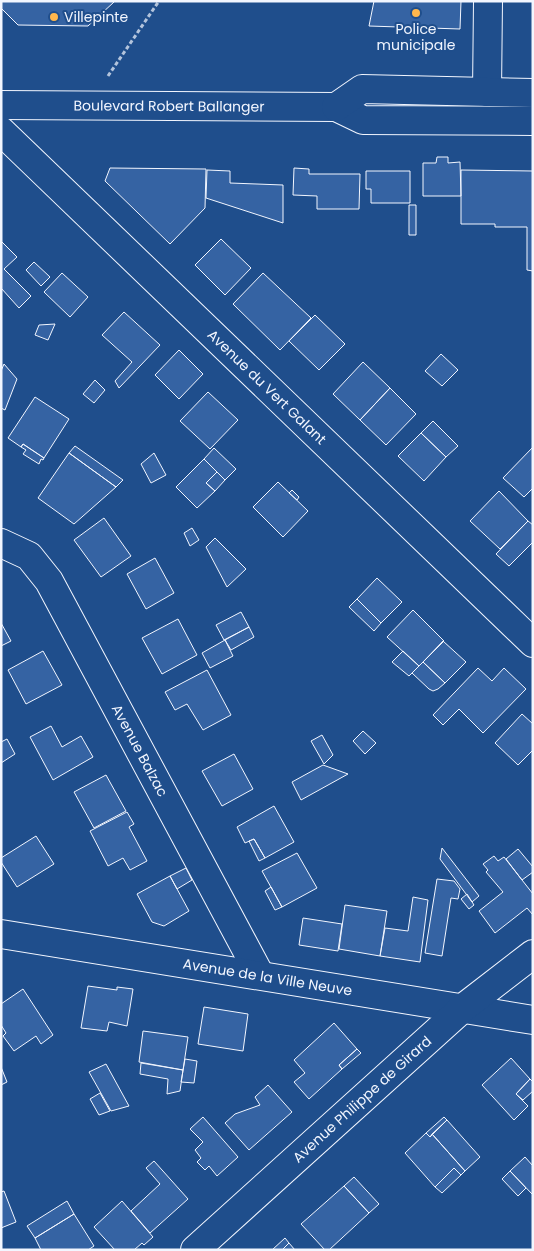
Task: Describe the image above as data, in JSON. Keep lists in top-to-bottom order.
{
  "streets": {
    "street": [
      "Boulevard Robert Ballanger",
      "Avenue du Vert Galant",
      "Avenue Balzac",
      "Avenue de la Ville Neuve",
      "Avenue Philippe de Girard"
    ]
  },
  "crossings": [
    ["Avenue Balzac", "Avenue de la Ville Neuve"],
    ["Avenue de la Ville Neuve", "Avenue Philippe de Girard"]
  ],
  "places": ["Police municipale", "Villepinte"]
}
